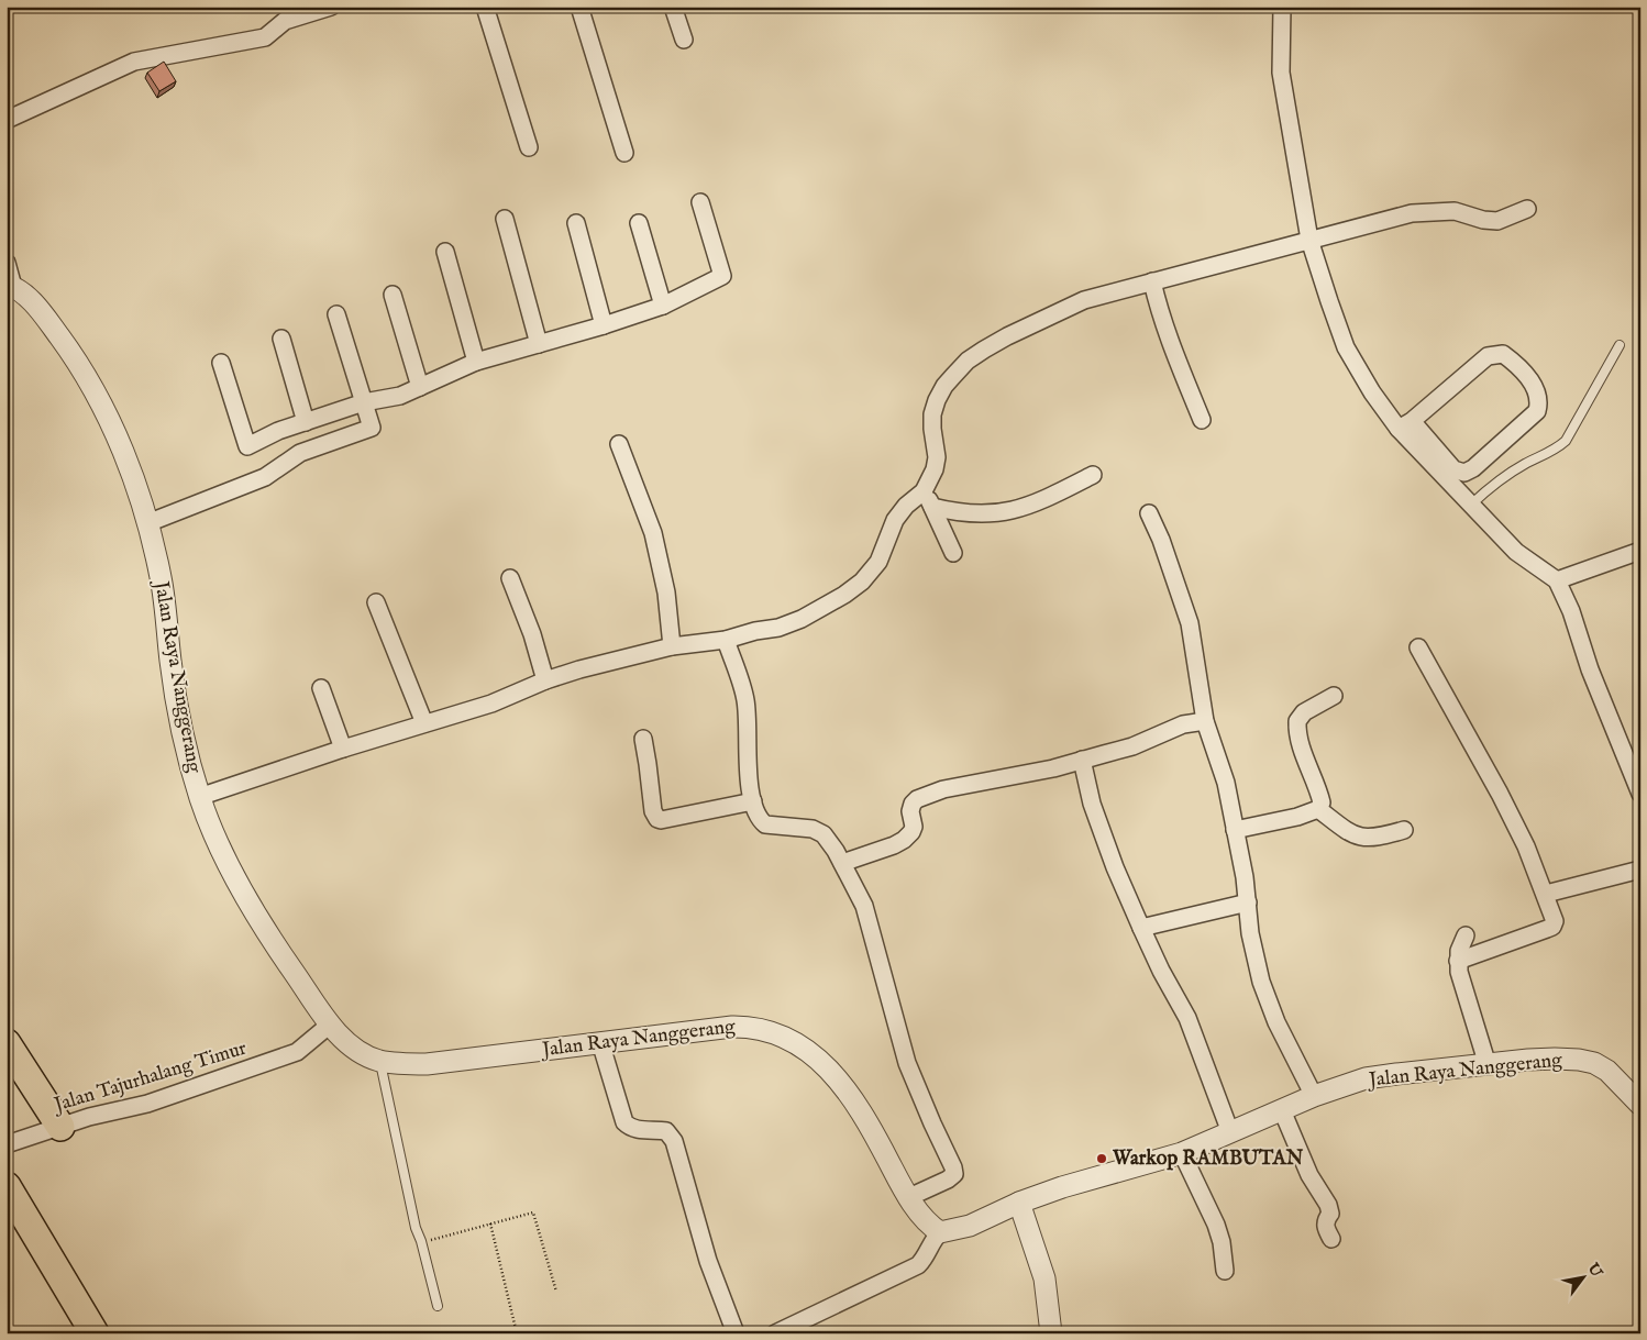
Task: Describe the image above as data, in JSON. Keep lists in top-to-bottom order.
{
  "streets": {
    "street": ["Jalan Raya Nanggerang", "Jalan Tajurhalang Timur"]
  },
  "crossings": [
    ["Jalan Raya Nanggerang", "Jalan Tajurhalang Timur"]
  ],
  "places": ["Warkop RAMBUTAN"],
  "north": "top right"
}
